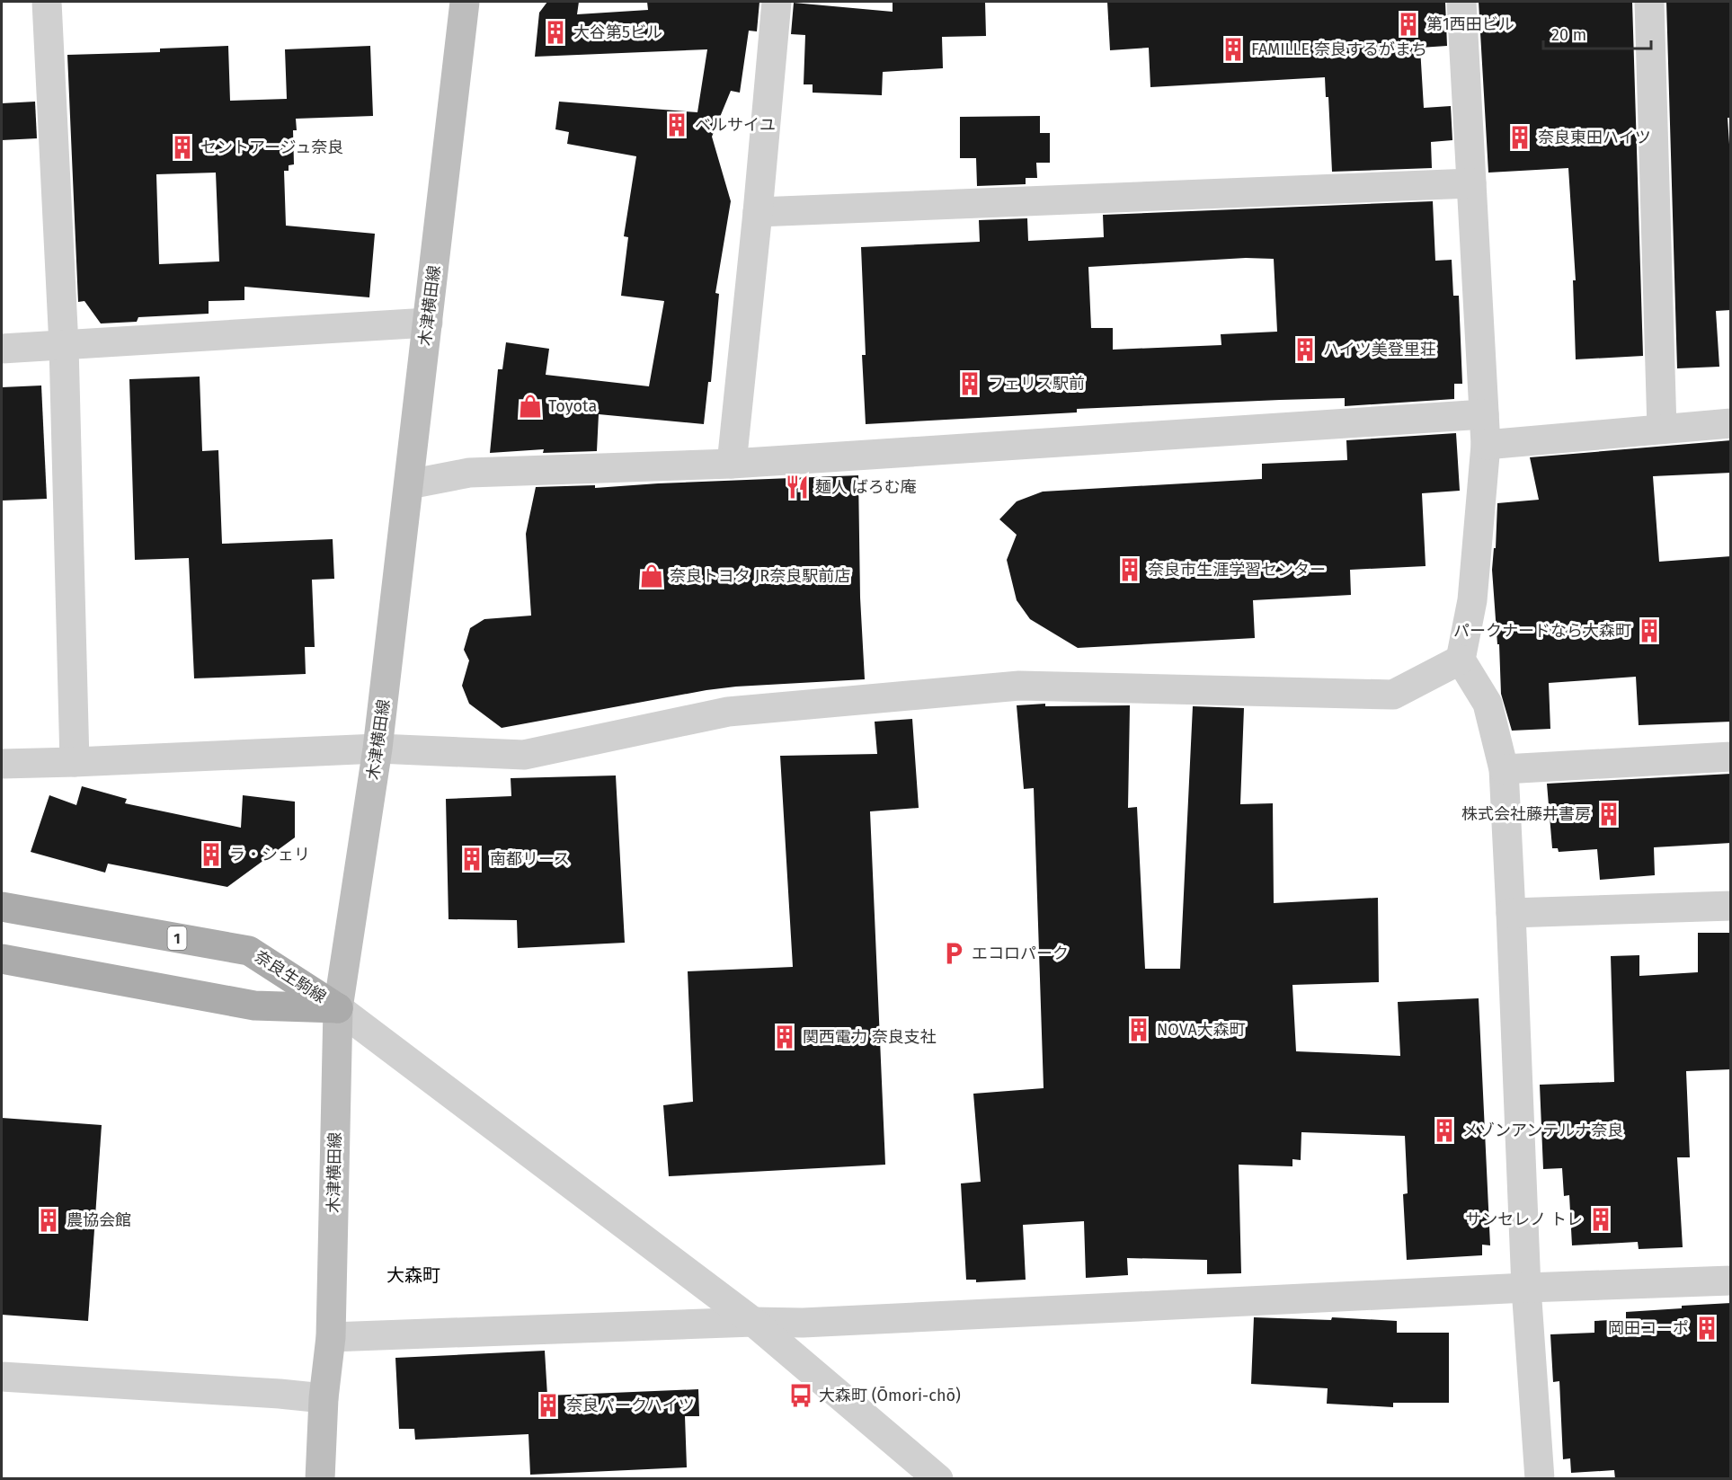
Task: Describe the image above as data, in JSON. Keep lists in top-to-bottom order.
{
  "streets": {
    "main road": ["木津横田線", "1", "奈良生駒線"]
  },
  "crossings": [
    ["木津横田線", "奈良生駒線"]
  ],
  "districts": ["大森町"],
  "places": {
    "building": [
      "第1西田ビル",
      "大谷第5ビル",
      "FAMILLE 奈良するがまち",
      "ベルサイユ",
      "奈良東田ハイツ",
      "セントアージュ奈良",
      "ハイツ美登里荘",
      "フェリス駅前",
      "奈良市生涯学習センター",
      "パークナードなら大森町",
      "株式会社藤井書房",
      "ラ・シェリ",
      "南都リース",
      "NOVA大森町",
      "関西電力 奈良支社",
      "メゾンアンテルナ奈良",
      "サンセレノ トレ",
      "農協会館",
      "岡田コーポ",
      "奈良パークハイツ"
    ],
    "shop": ["Toyota", "奈良トヨタ JR奈良駅前店"],
    "restaurant": ["麺人 ばろむ庵"],
    "parking": ["エコロパーク"],
    "bus stop": ["大森町 (Ōmori-chō)"]
  },
  "scale_bar": "20 m"
}
